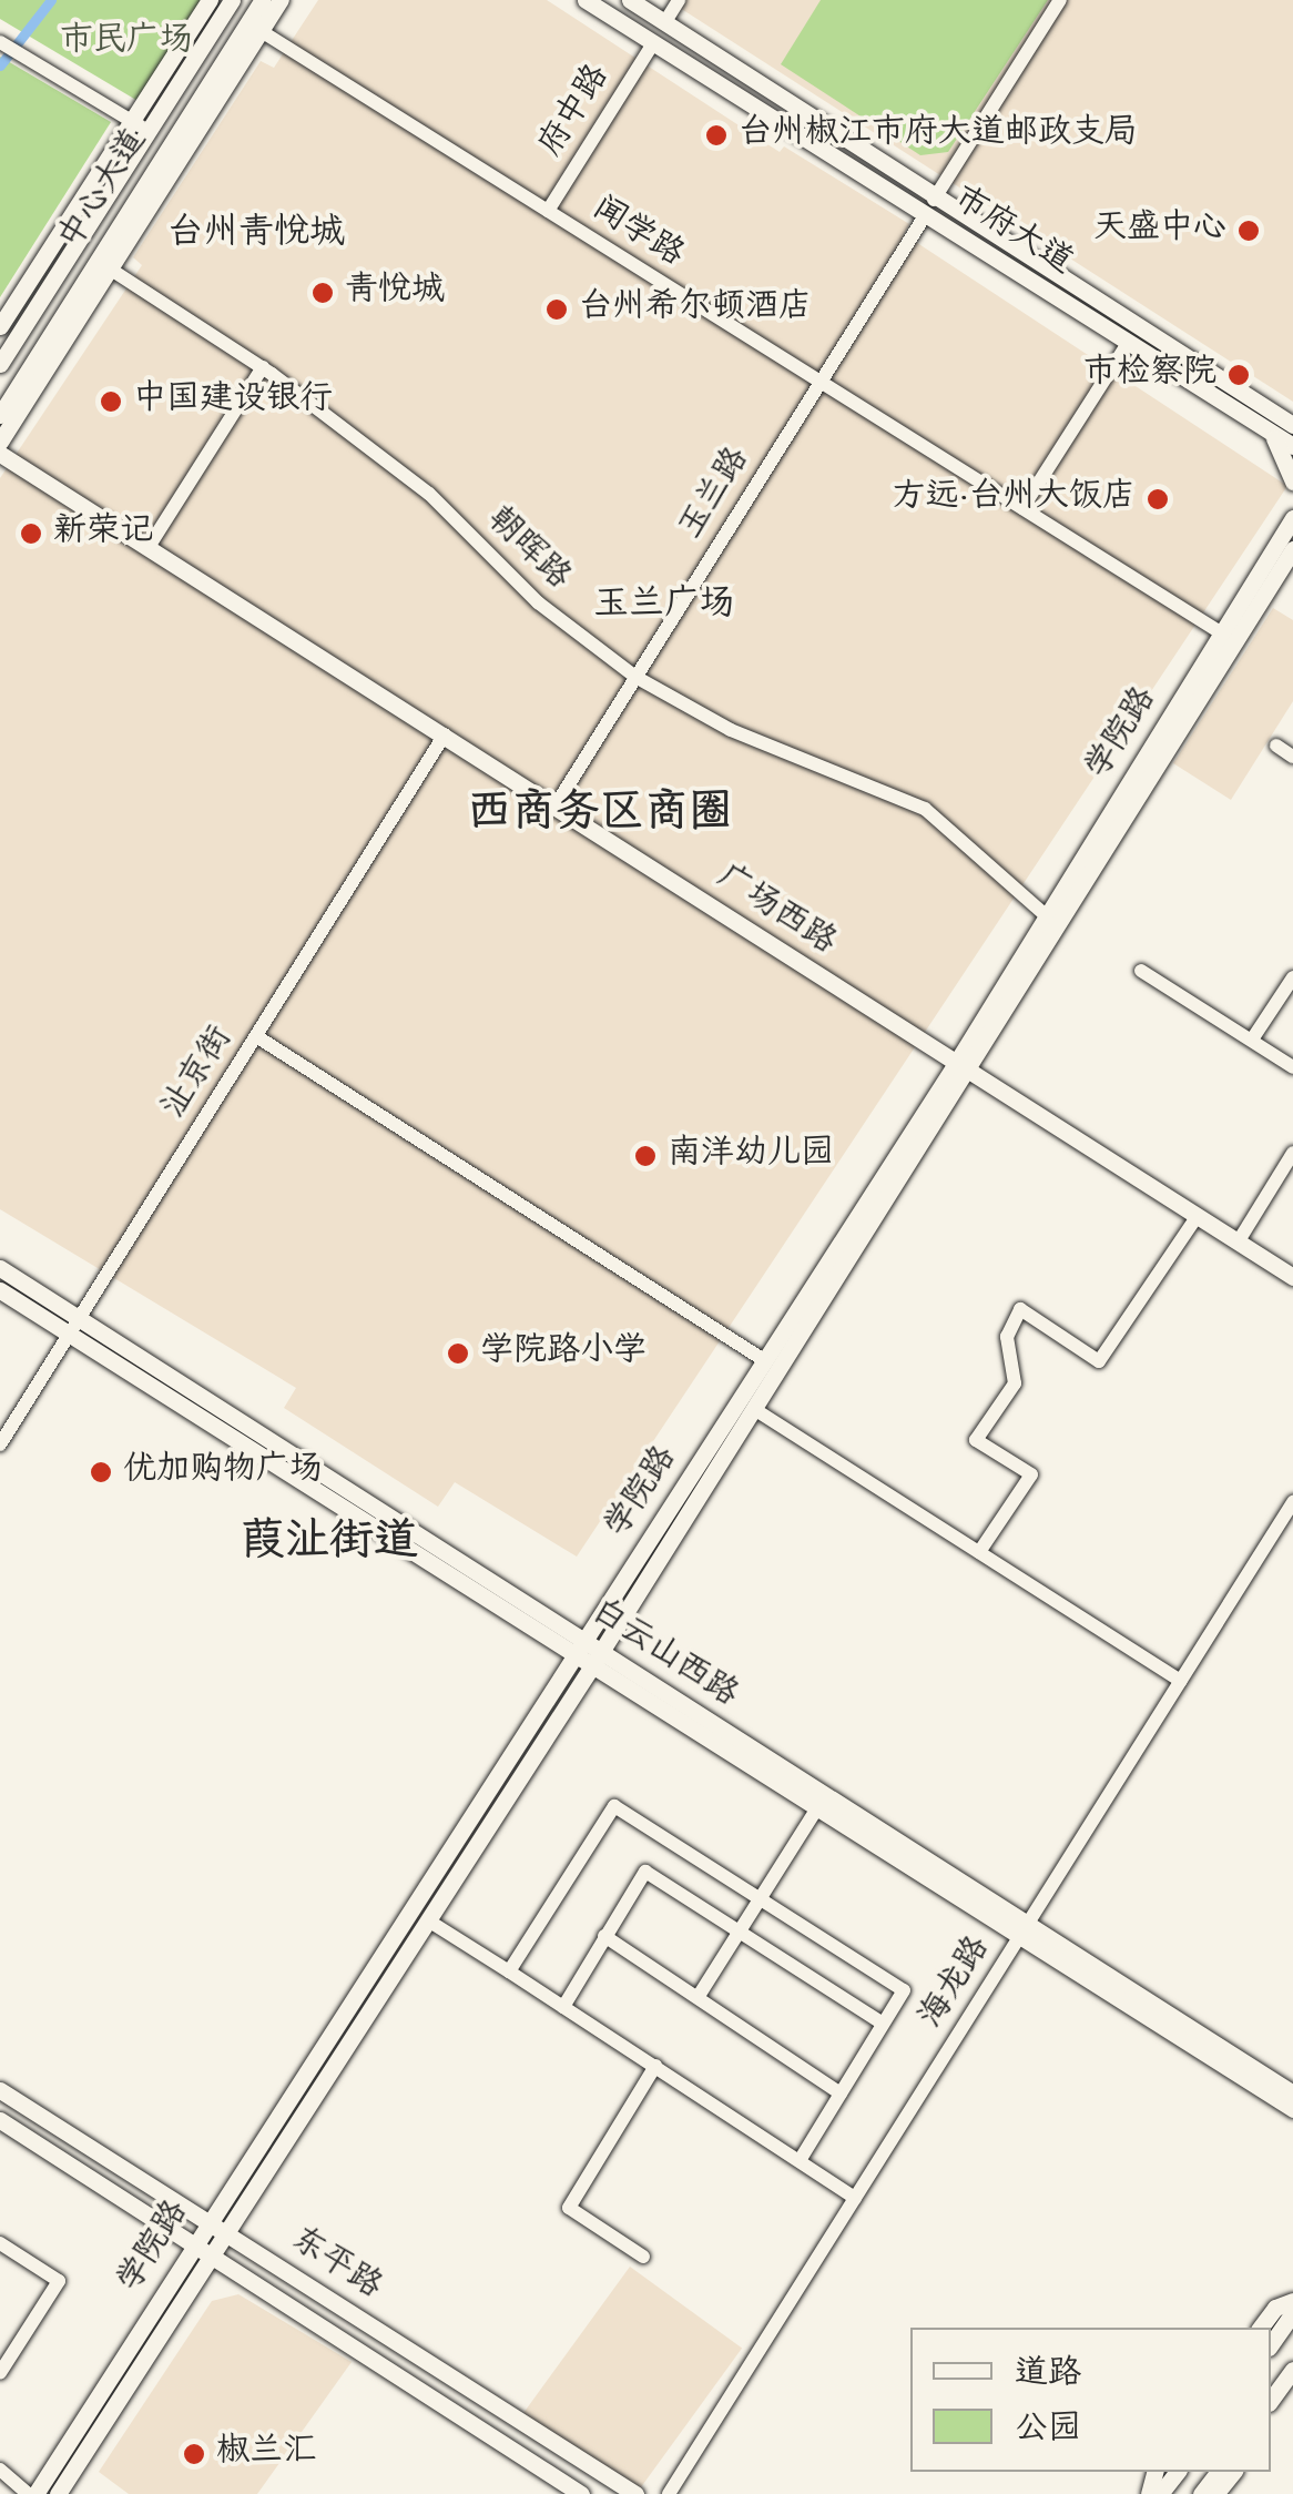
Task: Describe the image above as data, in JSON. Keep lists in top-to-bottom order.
{
  "streets": {
    "main road": [
      "中心大道",
      "市府大道",
      "学院路",
      "广场西路",
      "白云山西路",
      "东平路"
    ],
    "street": [
      "府中路",
      "闻学路",
      "玉兰路",
      "朝晖路",
      "沚京街",
      "海龙路"
    ]
  },
  "crossings": [
    ["府中路", "市府大道"],
    ["府中路", "闻学路"],
    ["中心大道", "朝晖路"],
    ["市府大道", "玉兰路"],
    ["闻学路", "玉兰路"],
    ["闻学路", "学院路"],
    ["玉兰路", "朝晖路"],
    ["玉兰路", "广场西路"],
    ["朝晖路", "学院路"],
    ["学院路", "广场西路"],
    ["学院路", "白云山西路"],
    ["学院路", "东平路"],
    ["广场西路", "沚京街"],
    ["沚京街", "白云山西路"],
    ["白云山西路", "海龙路"]
  ],
  "districts": [
    "台州青悦城",
    "玉兰广场",
    "西商务区商圈",
    "葭沚街道"
  ],
  "parks": ["市民广场"],
  "places": [
    "台州椒江市府大道邮政支局",
    "天盛中心",
    "青悦城",
    "台州希尔顿酒店",
    "市检察院",
    "中国建设银行",
    "方远·台州大饭店",
    "新荣记",
    "南洋幼儿园",
    "学院路小学",
    "优加购物广场",
    "椒兰汇"
  ],
  "legend": ["道路", "公园"]
}
